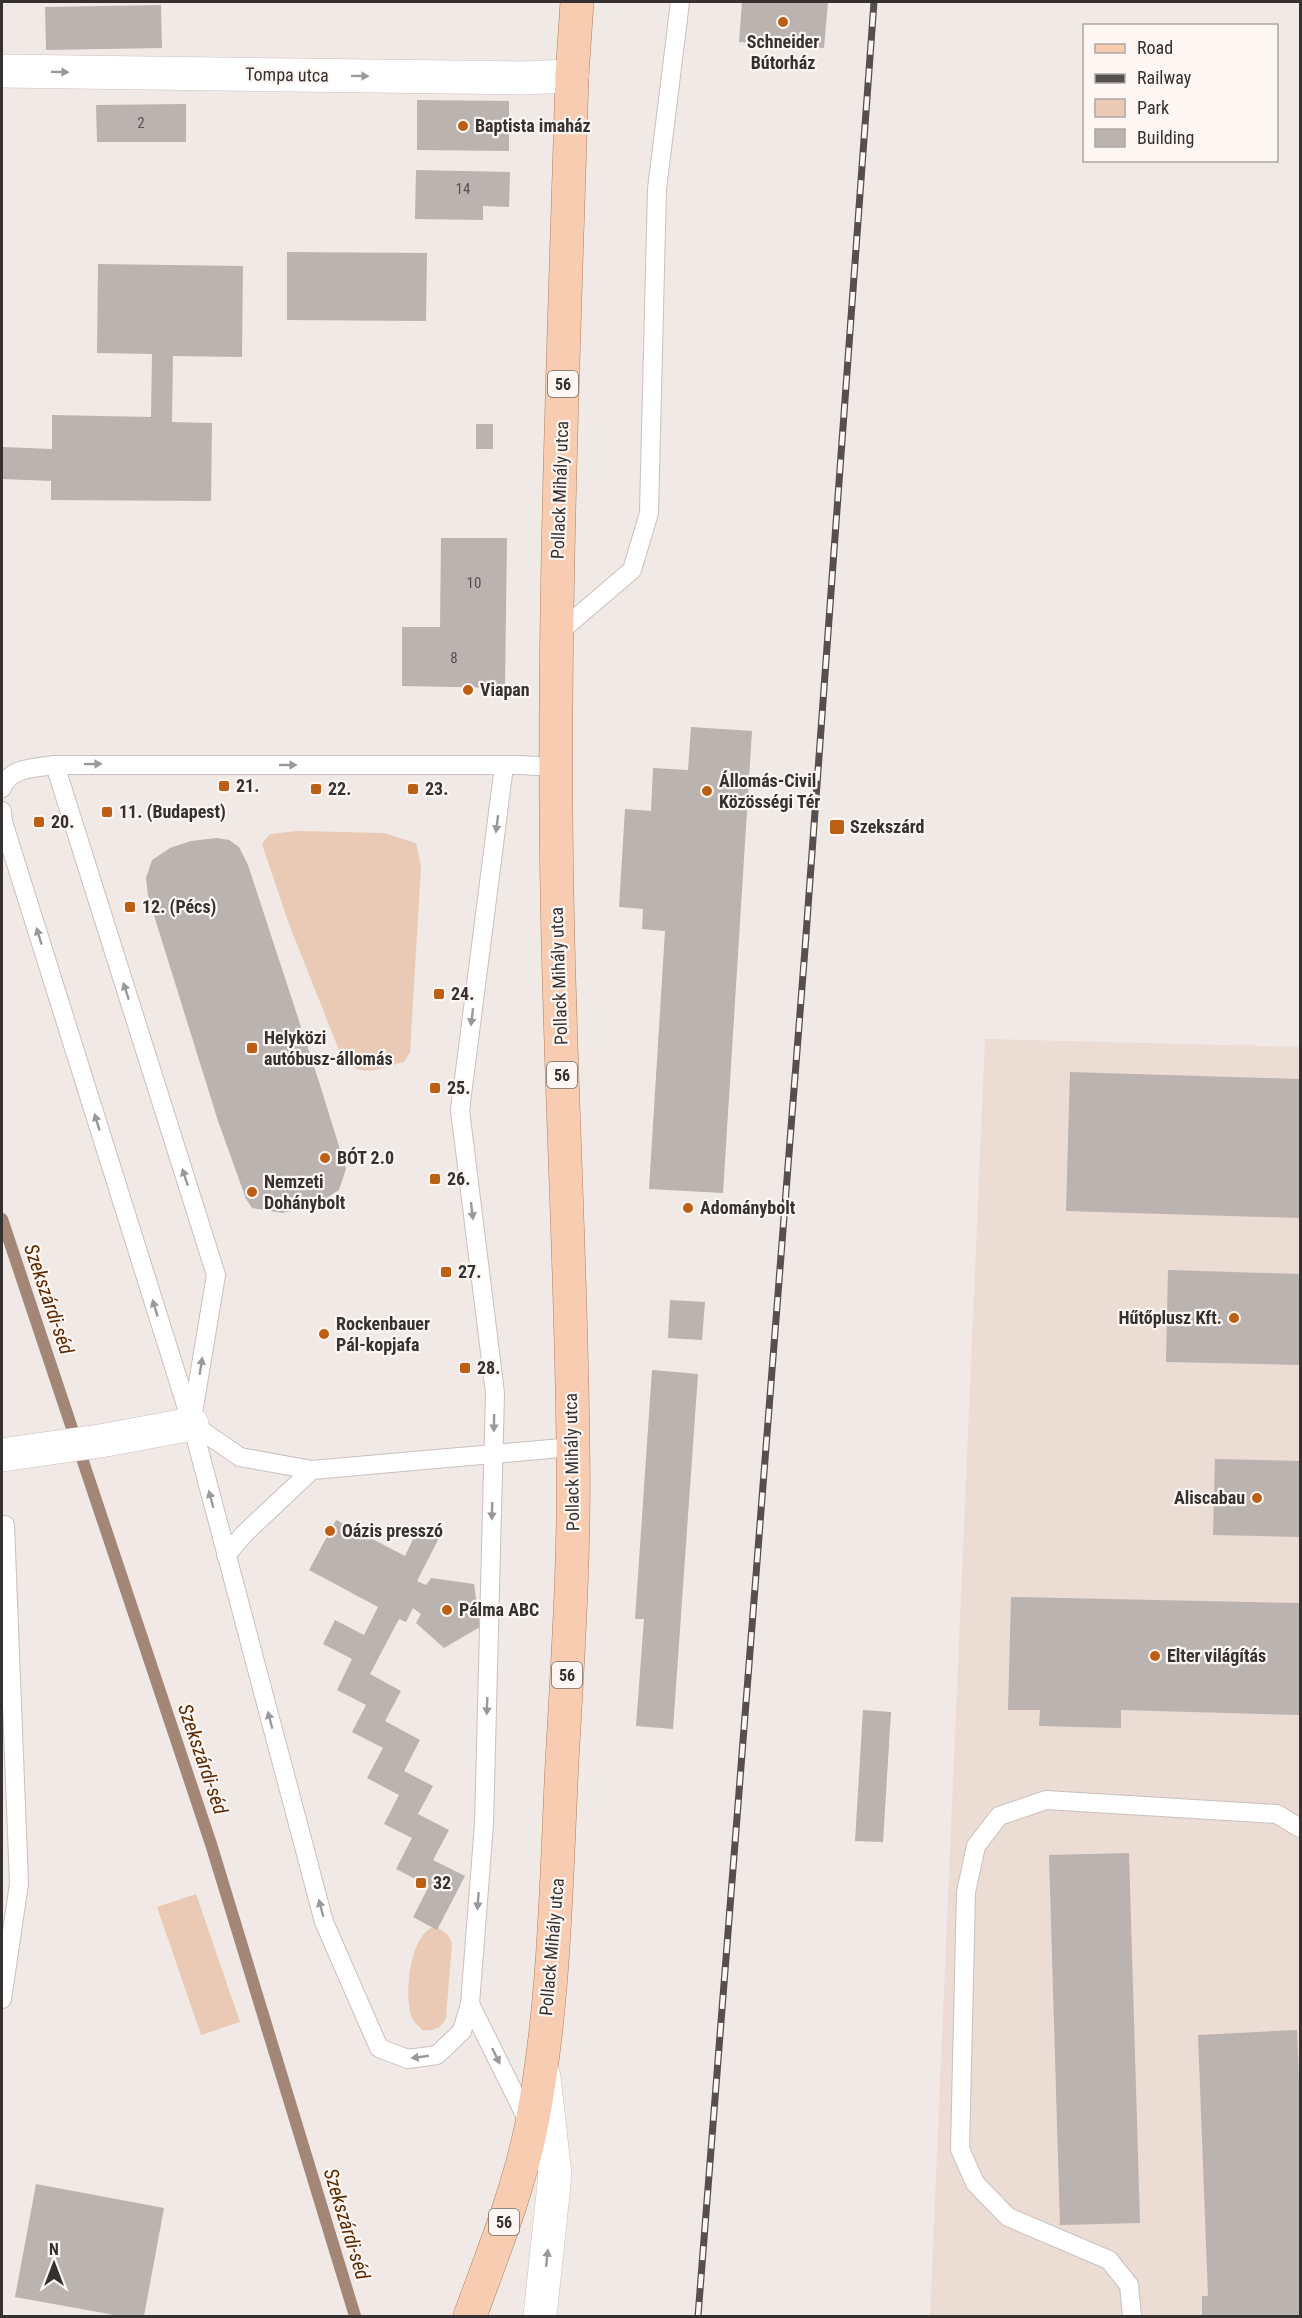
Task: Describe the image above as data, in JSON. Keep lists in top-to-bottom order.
{
  "streets": {
    "main road": ["56", "Pollack Mihály utca"],
    "street": ["Tompa utca"]
  },
  "crossings": [
    ["Tompa utca", "Pollack Mihály utca"]
  ],
  "one_way": ["Tompa utca"],
  "water": ["Szekszárdi-séd"],
  "places": {
    "other": [
      "Schneider Bútorház",
      "Baptista imaház",
      "Viapan",
      "Állomás-Civil Közösségi Tér",
      "BÓT 2.0",
      "Nemzeti Dohánybolt",
      "Adománybolt",
      "Hűtőplusz Kft.",
      "Rockenbauer Pál-kopjafa",
      "Aliscabau",
      "Oázis presszó",
      "Pálma ABC",
      "Elter világítás"
    ],
    "transit": [
      "21.",
      "22.",
      "23.",
      "11. (Budapest)",
      "20.",
      "Szekszárd",
      "12. (Pécs)",
      "24.",
      "Helyközi autóbusz-állomás",
      "25.",
      "26.",
      "27.",
      "28.",
      "32"
    ]
  },
  "house_numbers": [
    "2",
    "14",
    "10",
    "8"
  ],
  "legend": [
    "Road",
    "Railway",
    "Park",
    "Building"
  ],
  "north": "top"
}
